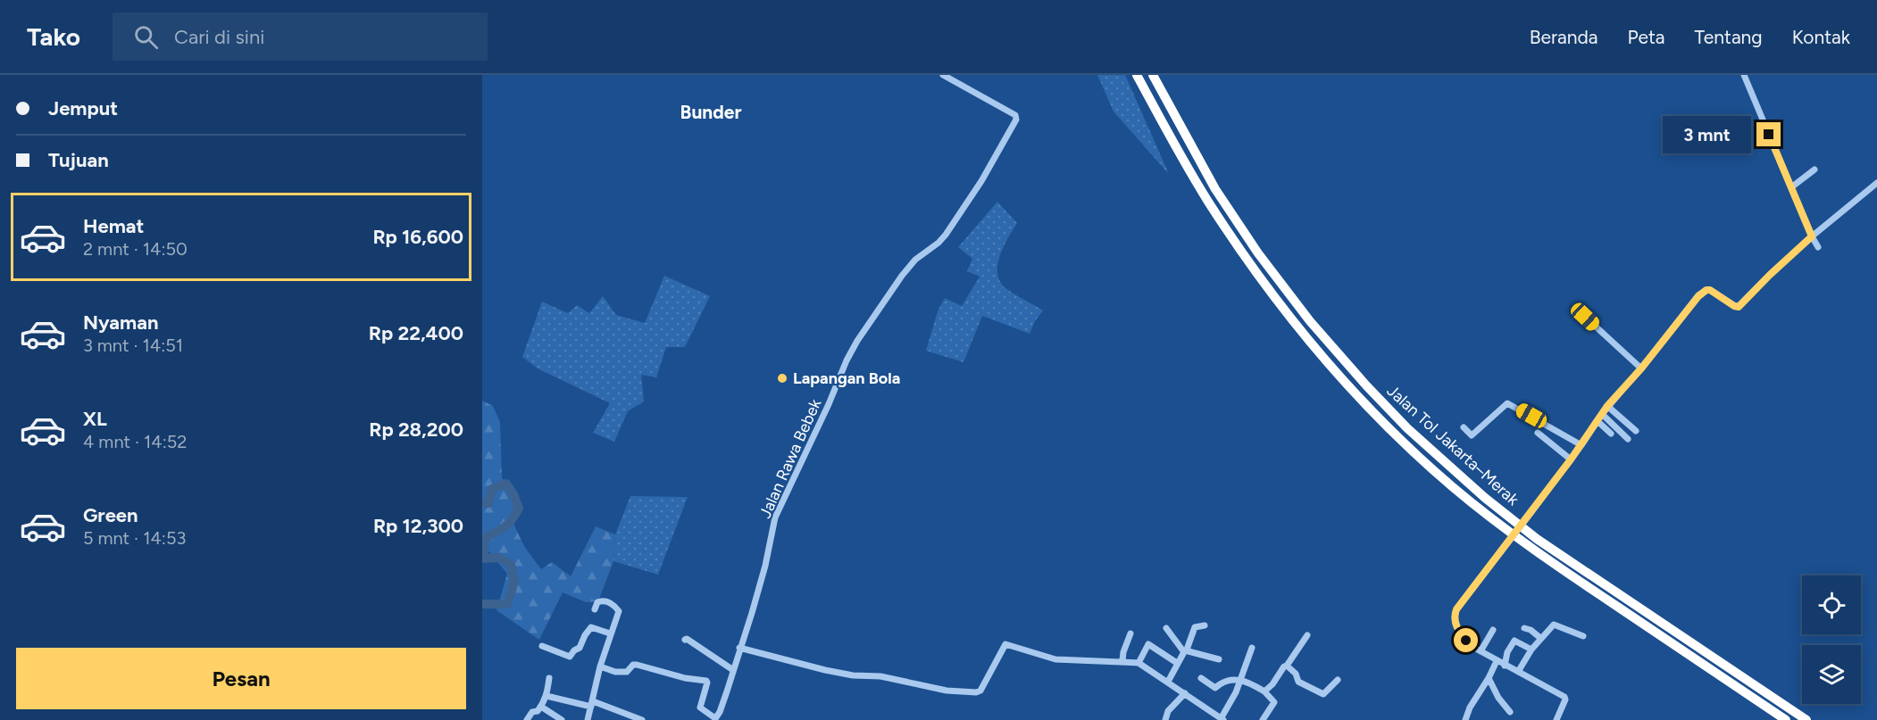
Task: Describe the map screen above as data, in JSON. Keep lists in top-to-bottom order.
{
  "streets": {
    "highway": ["Jalan Tol Jakarta–Merak"],
    "street": ["Jalan Rawa Bebek"]
  },
  "districts": ["Bunder"],
  "places": ["Lapangan Bola"],
  "page": {
    "header": "Tako",
    "search": "Cari di sini",
    "nav": [
      "Beranda",
      "Peta",
      "Tentang",
      "Kontak"
    ],
    "banner": ["Jemput", "Tujuan"],
    "bubble": "3 mnt",
    "list": [
      {
        "name": "Hemat",
        "note": "2 mnt · 14:50",
        "value": "Rp 16,600"
      },
      {
        "name": "Nyaman",
        "note": "3 mnt · 14:51",
        "value": "Rp 22,400"
      },
      {
        "name": "XL",
        "note": "4 mnt · 14:52",
        "value": "Rp 28,200"
      },
      {
        "name": "Green",
        "note": "5 mnt · 14:53",
        "value": "Rp 12,300"
      }
    ],
    "buttons": "Pesan"
  }
}
